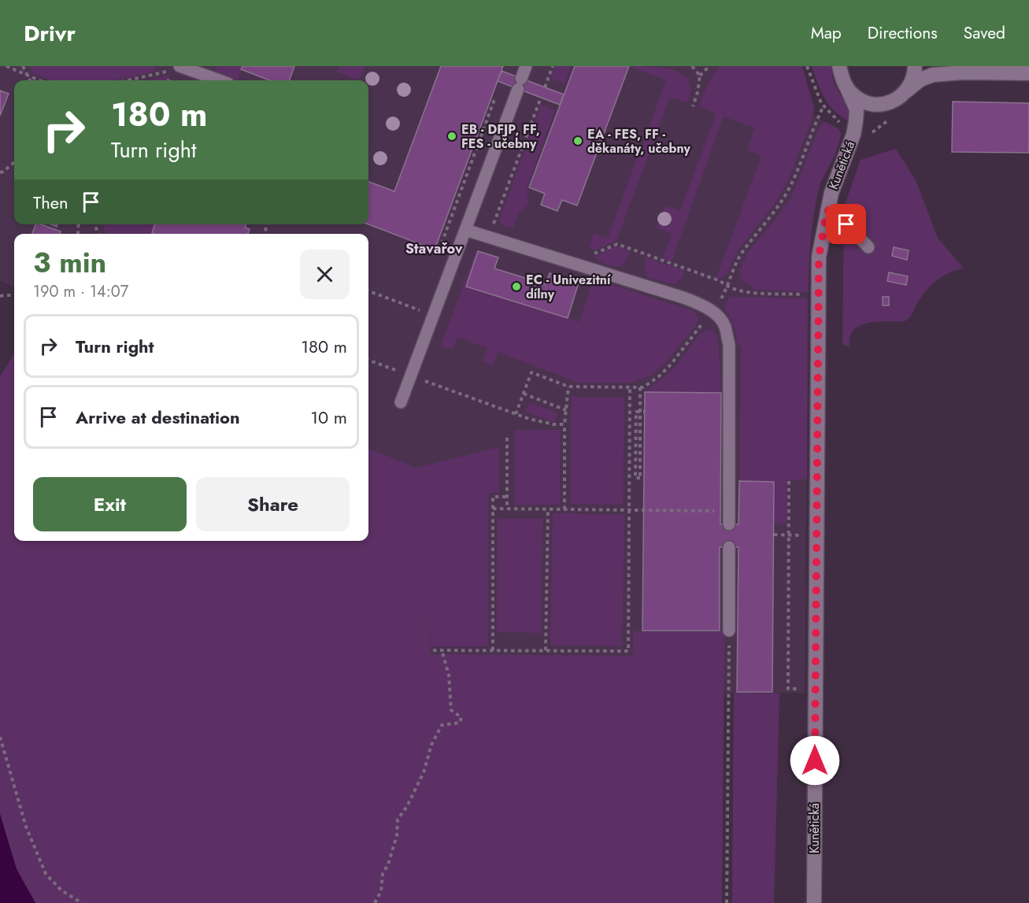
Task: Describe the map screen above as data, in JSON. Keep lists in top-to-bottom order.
{
  "streets": {
    "street": ["Kunětická"]
  },
  "districts": ["Stavařov"],
  "places": ["EB - DFJP, FF, FES - učebny", "EA - FES, FF - děkanáty, učebny", "EC - Univezitní dílny"],
  "page": {
    "header": "Drivr",
    "nav": ["Map", "Directions", "Saved"],
    "turn": ["180 m", "Turn right"],
    "then": "Then",
    "heading": ["3 min", "190 m · 14:07"],
    "list": [
      {
        "name": "Turn right",
        "value": "180 m"
      },
      {
        "name": "Arrive at destination",
        "value": "10 m"
      }
    ],
    "buttons": ["Exit", "Share"]
  }
}
